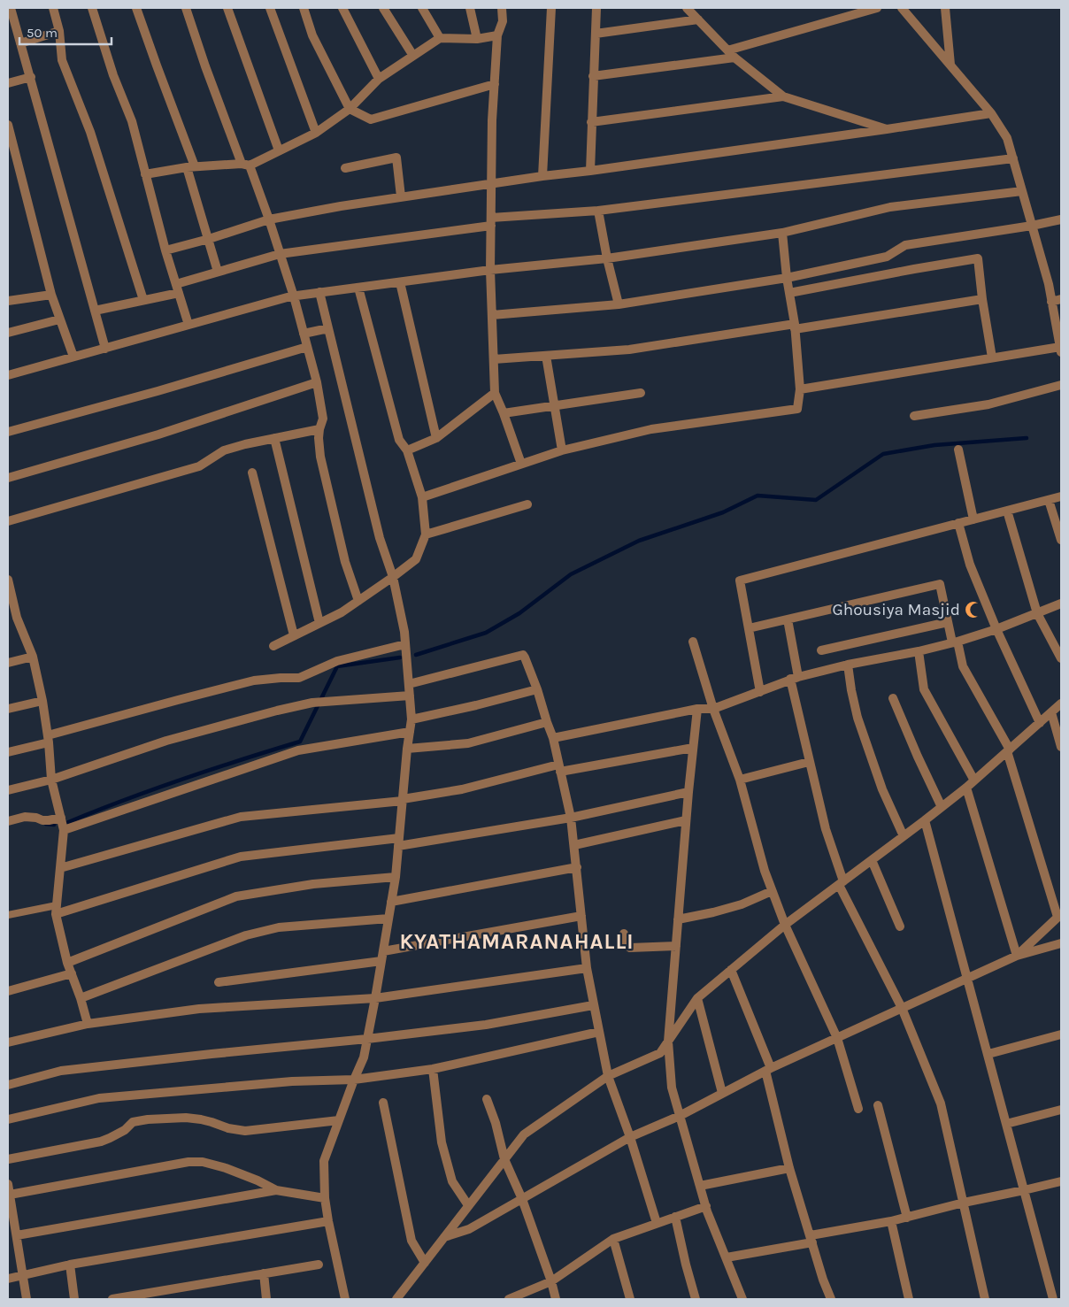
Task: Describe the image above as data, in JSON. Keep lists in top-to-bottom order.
{
  "districts": ["KYATHAMARANAHALLI"],
  "places": {
    "mosque": ["Ghousiya Masjid"]
  },
  "scale_bar": "50 m"
}
